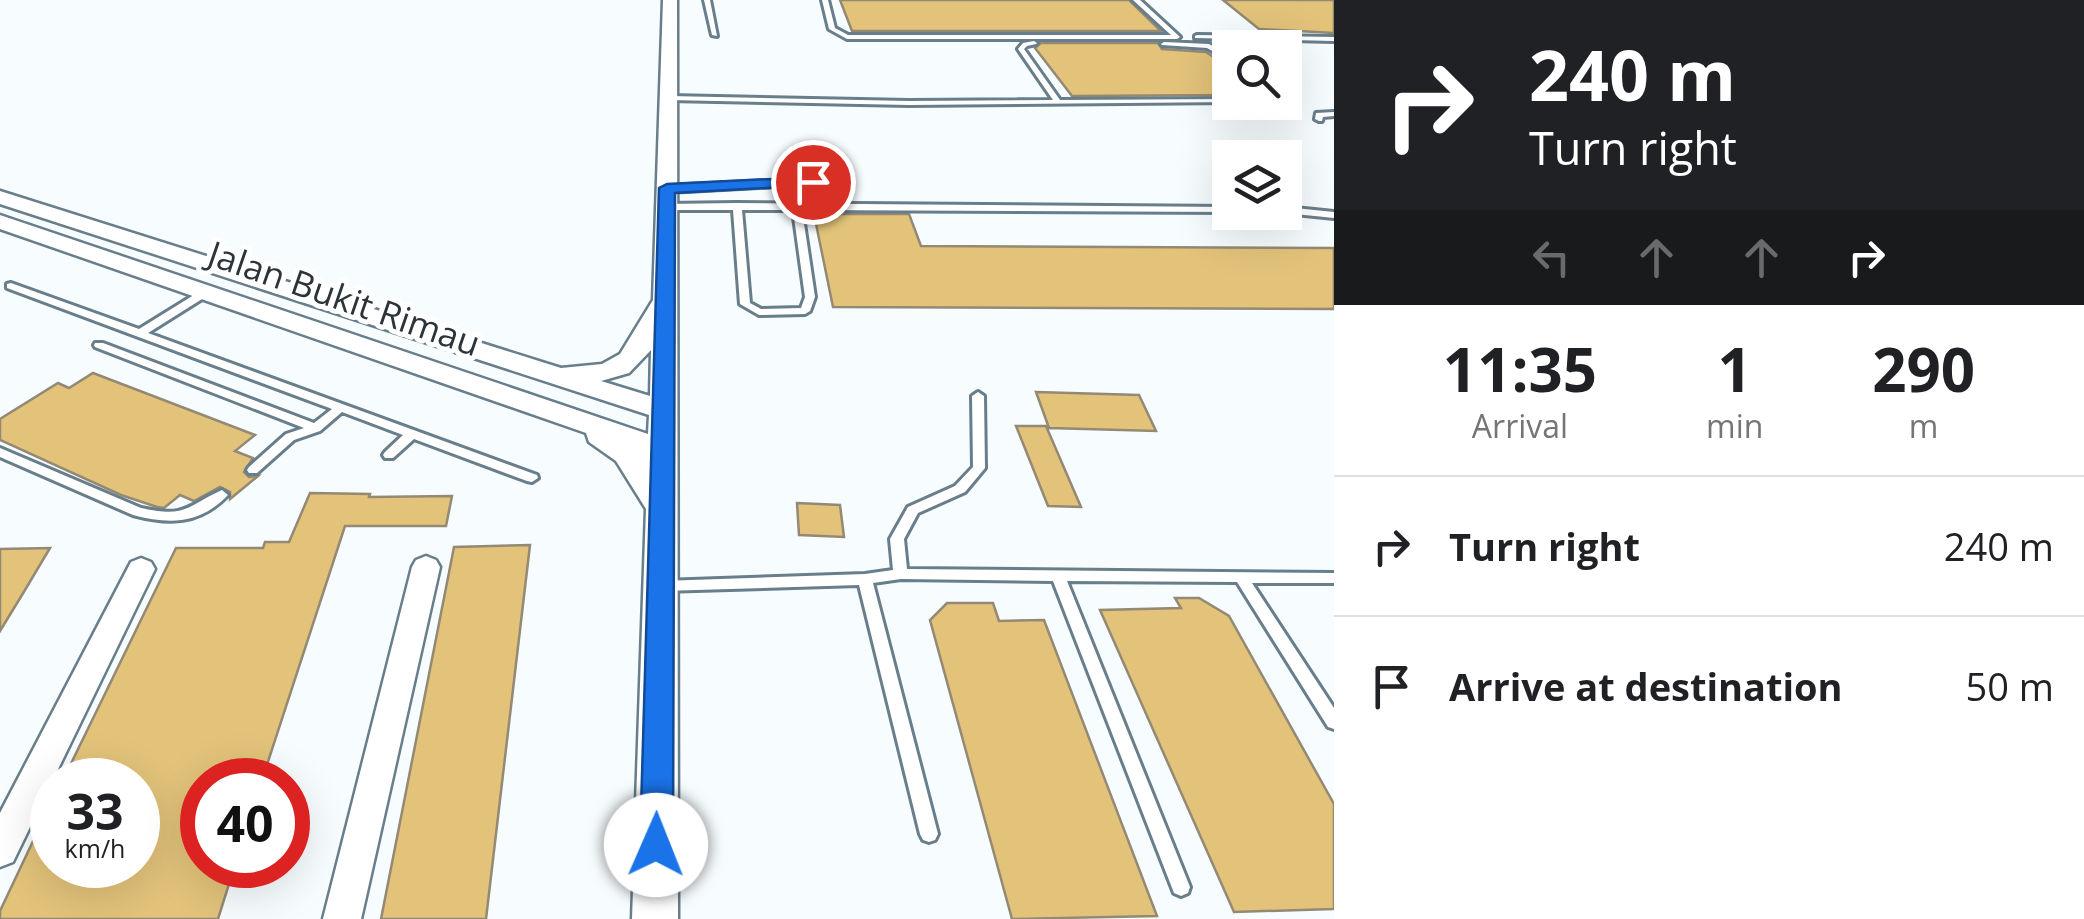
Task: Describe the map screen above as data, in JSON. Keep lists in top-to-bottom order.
{
  "streets": {
    "street": ["Jalan Bukit Rimau"]
  },
  "page": {
    "turn": ["240 m", "Turn right"],
    "eta": [
      "11:35",
      "Arrival",
      "1",
      "min",
      "290",
      "m"
    ],
    "list": [
      {
        "name": "Turn right",
        "value": "240 m"
      },
      {
        "name": "Arrive at destination",
        "value": "50 m"
      }
    ],
    "speed": "33 km/h",
    "limit": "40"
  }
}
